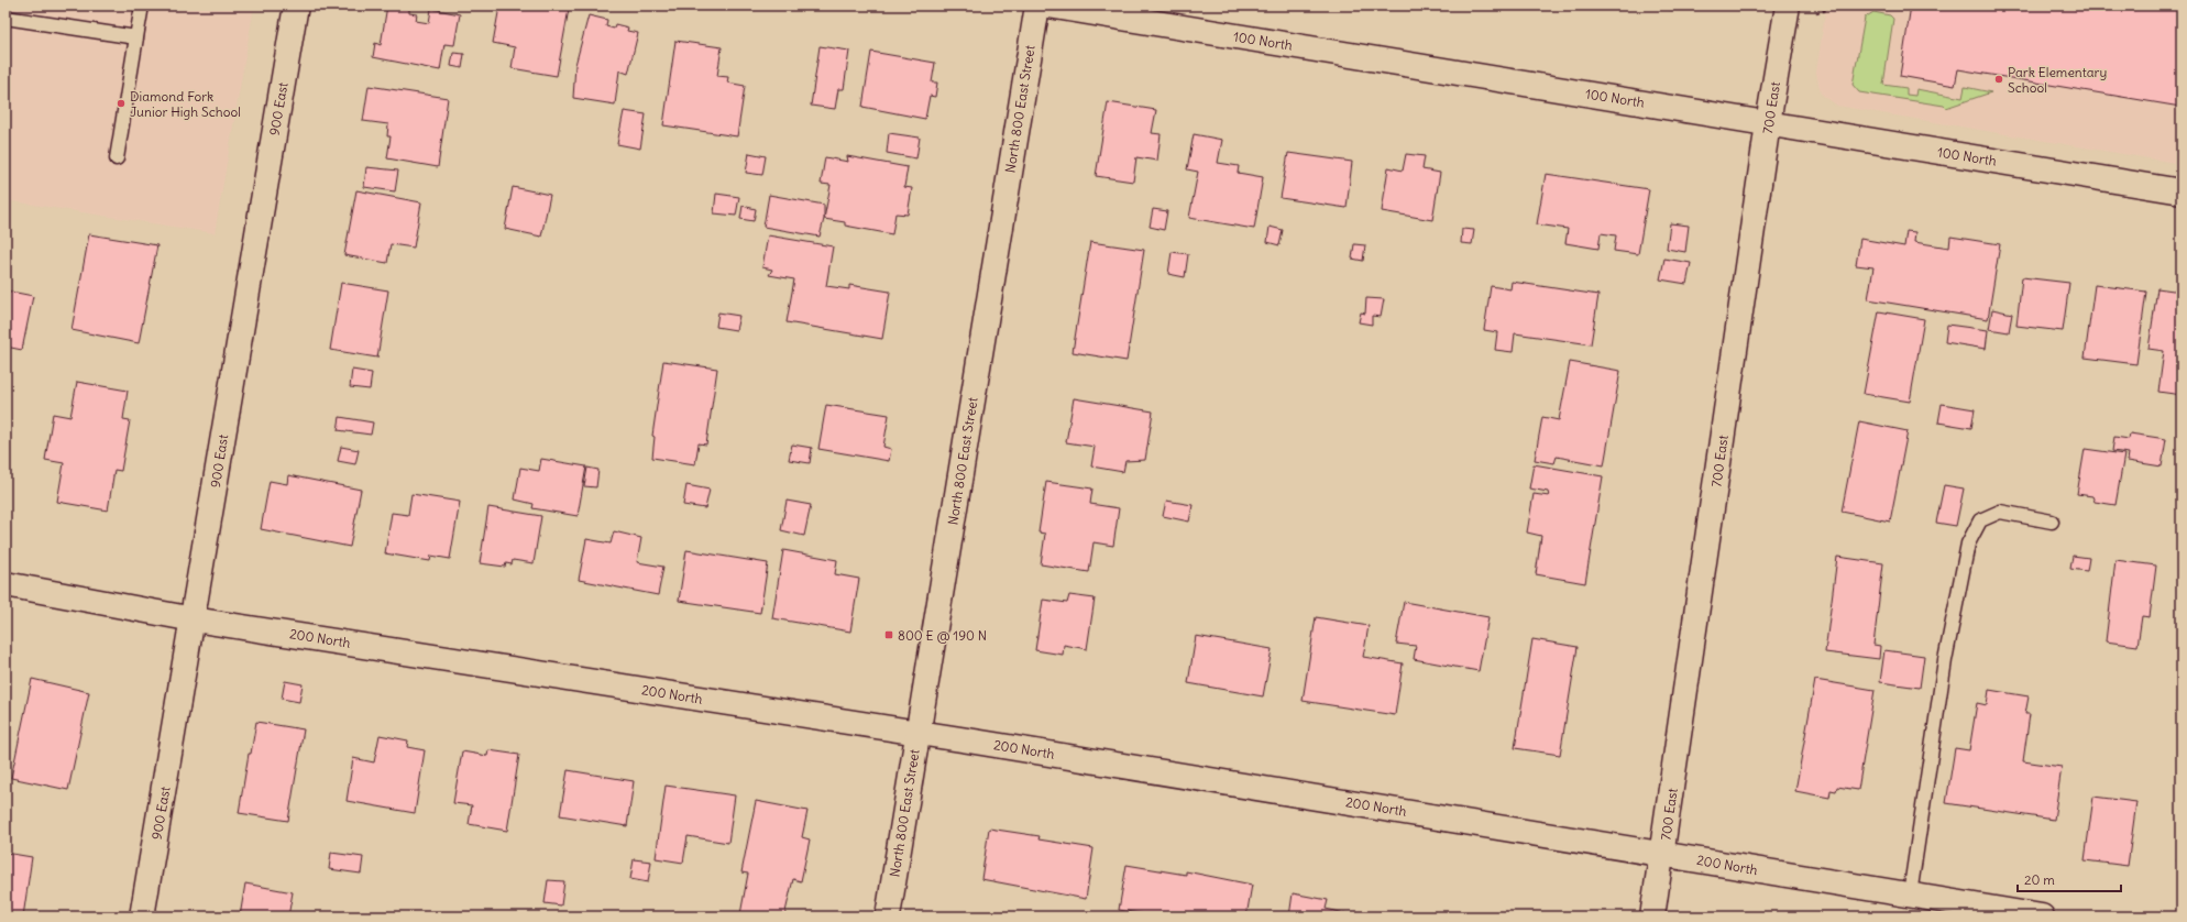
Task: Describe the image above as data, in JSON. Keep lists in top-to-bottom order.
{
  "streets": {
    "street": [
      "100 North",
      "700 East",
      "900 East",
      "North 800 East Street",
      "200 North"
    ]
  },
  "crossings": [
    ["100 North", "700 East"],
    ["700 East", "200 North"],
    ["900 East", "200 North"],
    ["North 800 East Street", "200 North"]
  ],
  "places": {
    "other": ["Park Elementary School", "Diamond Fork Junior High School"],
    "transit": ["800 E @ 190 N"]
  },
  "scale_bar": "20 m"
}
